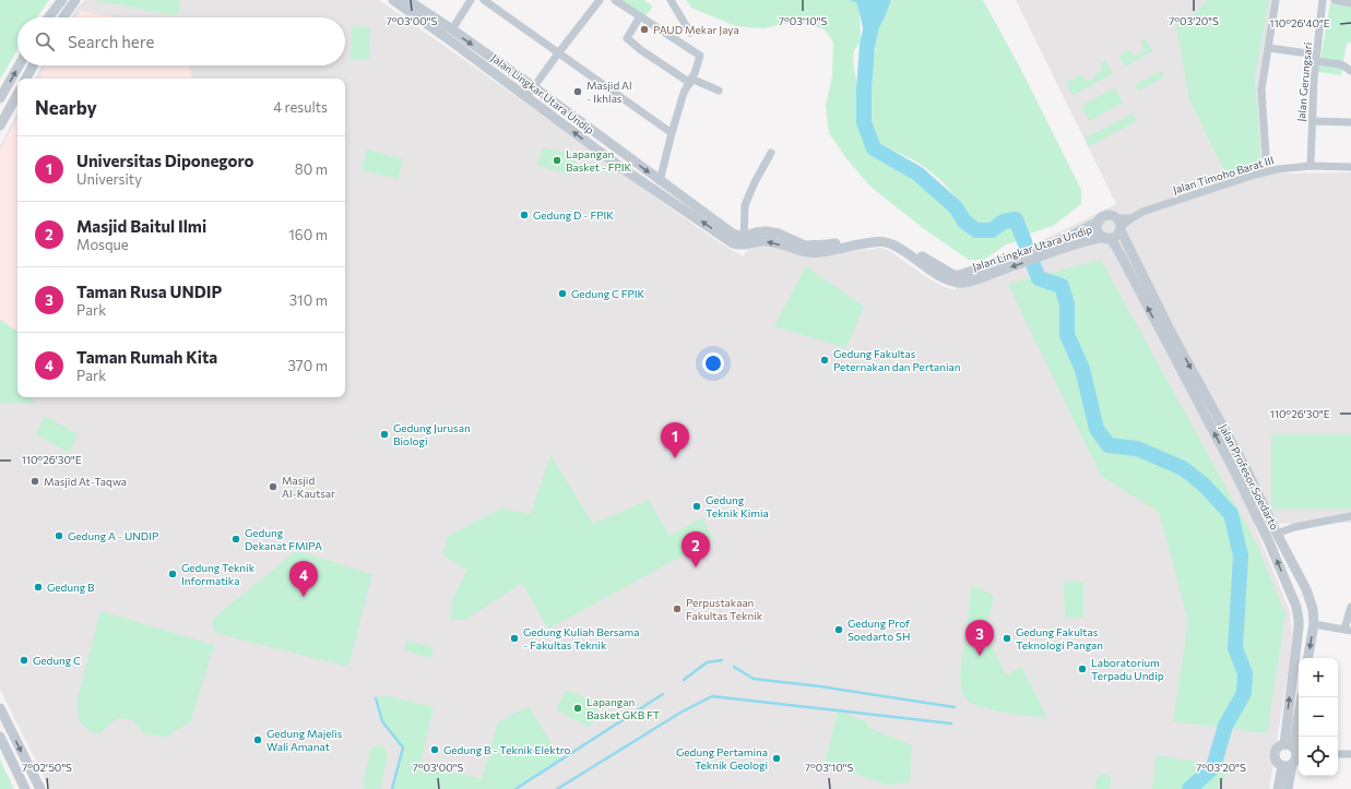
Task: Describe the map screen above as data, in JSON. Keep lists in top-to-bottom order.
{
  "streets": {
    "street": [
      "Jalan Gerungsari",
      "Jalan Lingkar Utara Undip",
      "Jalan Timoho Barat III",
      "Jalan Profesor Soedarto"
    ]
  },
  "crossings": [
    ["Jalan Gerungsari", "Jalan Timoho Barat III"],
    ["Jalan Lingkar Utara Undip", "Jalan Timoho Barat III"],
    ["Jalan Lingkar Utara Undip", "Jalan Profesor Soedarto"],
    ["Jalan Timoho Barat III", "Jalan Profesor Soedarto"]
  ],
  "places": [
    "PAUD Mekar Jaya",
    "Masjid Al - Ikhlas",
    "Lapangan Basket - FPIK",
    "Gedung D - FPIK",
    "Gedung C FPIK",
    "Gedung Fakultas Peternakan dan Pertanian",
    "Gedung Jurusan Biologi",
    "Masjid At-Taqwa",
    "Masjid Al-Kautsar",
    "Gedung Teknik Kimia",
    "Gedung A - UNDIP",
    "Gedung Dekanat FMIPA",
    "Gedung Teknik Informatika",
    "Gedung B",
    "Perpustakaan Fakultas Teknik",
    "Gedung Prof Soedarto SH",
    "Gedung Kuliah Bersama - Fakultas Teknik",
    "Gedung Fakultas Teknologi Pangan",
    "Gedung C",
    "Laboratorium Terpadu Undip",
    "Lapangan Basket GKB FT",
    "Gedung Majelis Wali Amanat",
    "Gedung B - Teknik Elektro",
    "Gedung Pertamina Teknik Geologi"
  ],
  "page": {
    "search": "Search here",
    "heading": ["Nearby", "4 results"],
    "list": [
      {
        "mark": "1",
        "name": "Universitas Diponegoro",
        "note": "University",
        "value": "80 m"
      },
      {
        "mark": "2",
        "name": "Masjid Baitul Ilmi",
        "note": "Mosque",
        "value": "160 m"
      },
      {
        "mark": "3",
        "name": "Taman Rusa UNDIP",
        "note": "Park",
        "value": "310 m"
      },
      {
        "mark": "4",
        "name": "Taman Rumah Kita",
        "note": "Park",
        "value": "370 m"
      }
    ],
    "pins": [
      "1",
      "2",
      "4",
      "3"
    ],
    "map_buttons": ["+", "−"]
  },
  "coordinates": [
    "7°03'00\"S",
    "7°03'10\"S",
    "7°03'20\"S",
    "110°26'40\"E",
    "110°26'30\"E",
    "7°02'50\"S"
  ]
}
